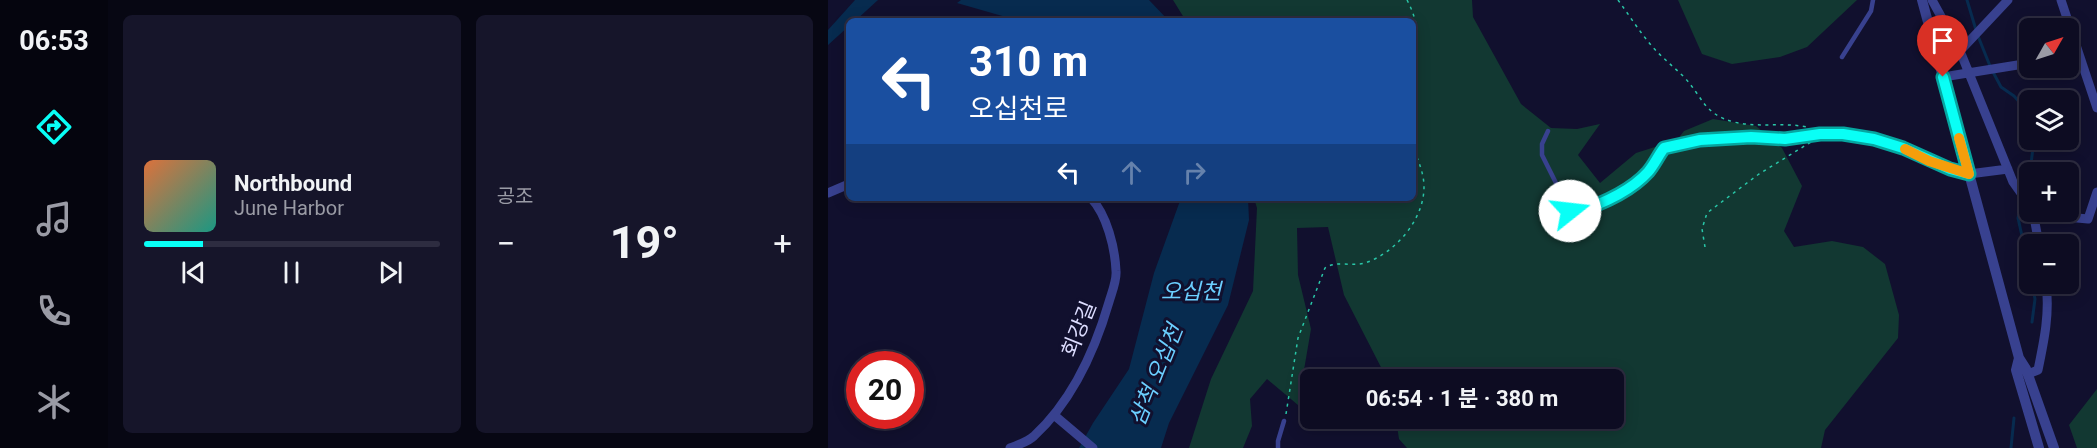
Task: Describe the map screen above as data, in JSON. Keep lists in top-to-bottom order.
{
  "streets": {
    "street": ["회강길"]
  },
  "water": ["오십천", "삼척 오십천"],
  "north": "top right",
  "page": {
    "tabs": "06:53",
    "tile": "공조",
    "map_buttons": ["+", "−"],
    "turn": ["310 m", "오십천로"],
    "song": ["Northbound", "June Harbor"],
    "heat": ["−", "19°", "+"],
    "limit": "20",
    "trip": "06:54 · 1 분 · 380 m"
  }
}
